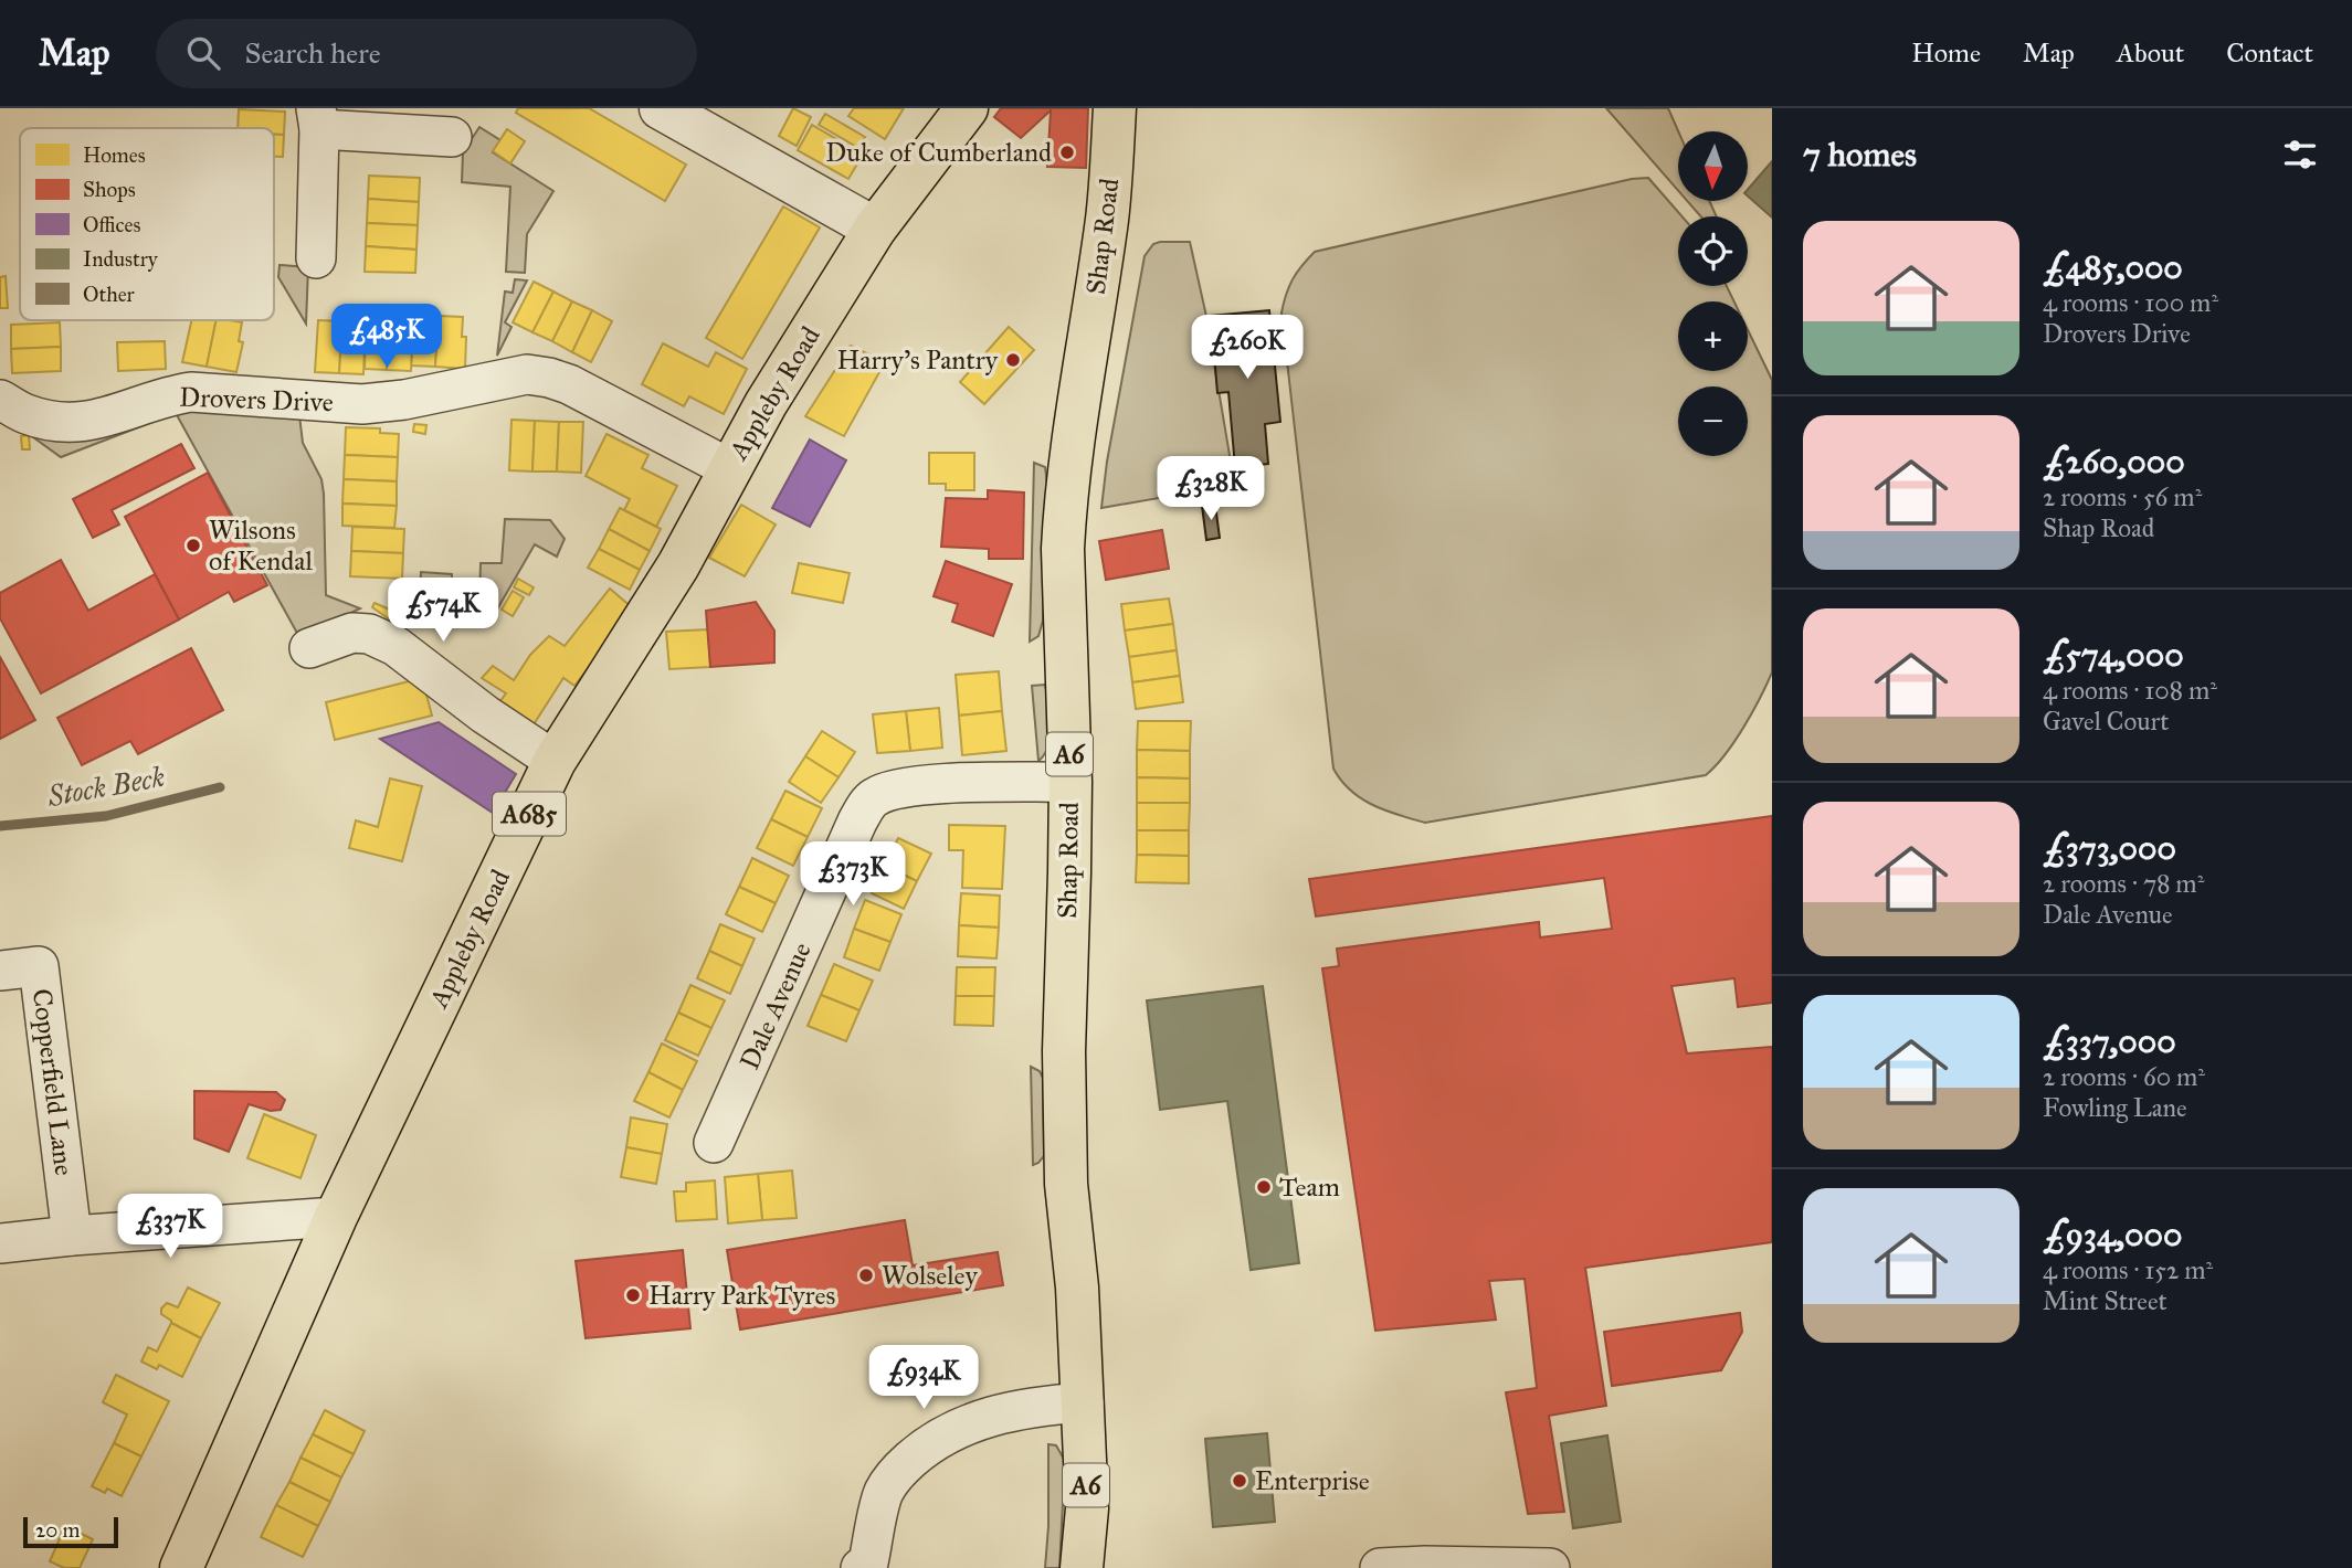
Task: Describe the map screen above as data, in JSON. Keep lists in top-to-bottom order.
{
  "streets": {
    "main road": [
      "Shap Road",
      "Appleby Road",
      "A6",
      "A685"
    ],
    "street": ["Drovers Drive", "Dale Avenue", "Copperfield Lane"]
  },
  "crossings": [
    ["Shap Road", "Dale Avenue"],
    ["Appleby Road", "Drovers Drive"]
  ],
  "water": ["Stock Beck"],
  "places": [
    "Duke of Cumberland",
    "Harry's Pantry",
    "Wilsons of Kendal",
    "Team",
    "Wolseley",
    "Harry Park Tyres",
    "Enterprise"
  ],
  "legend": [
    "Homes",
    "Shops",
    "Offices",
    "Industry",
    "Other"
  ],
  "scale_bar": "20 m",
  "north": "bottom",
  "page": {
    "header": "Map",
    "search": "Search here",
    "nav": [
      "Home",
      "Map",
      "About",
      "Contact"
    ],
    "heading": "7 homes",
    "map_buttons": ["+", "−"],
    "list": [
      {
        "name": "£485,000",
        "note": "4 rooms · 100 m² · Drovers Drive"
      },
      {
        "name": "£260,000",
        "note": "2 rooms · 56 m² · Shap Road"
      },
      {
        "name": "£574,000",
        "note": "4 rooms · 108 m² · Gavel Court"
      },
      {
        "name": "£373,000",
        "note": "2 rooms · 78 m² · Dale Avenue"
      },
      {
        "name": "£337,000",
        "note": "2 rooms · 60 m² · Fowling Lane"
      },
      {
        "name": "£934,000",
        "note": "4 rooms · 152 m² · Mint Street"
      }
    ],
    "price": [
      "£485K",
      "£260K",
      "£328K",
      "£574K",
      "£373K",
      "£337K",
      "£934K"
    ],
    "scale": "20 m"
  }
}
